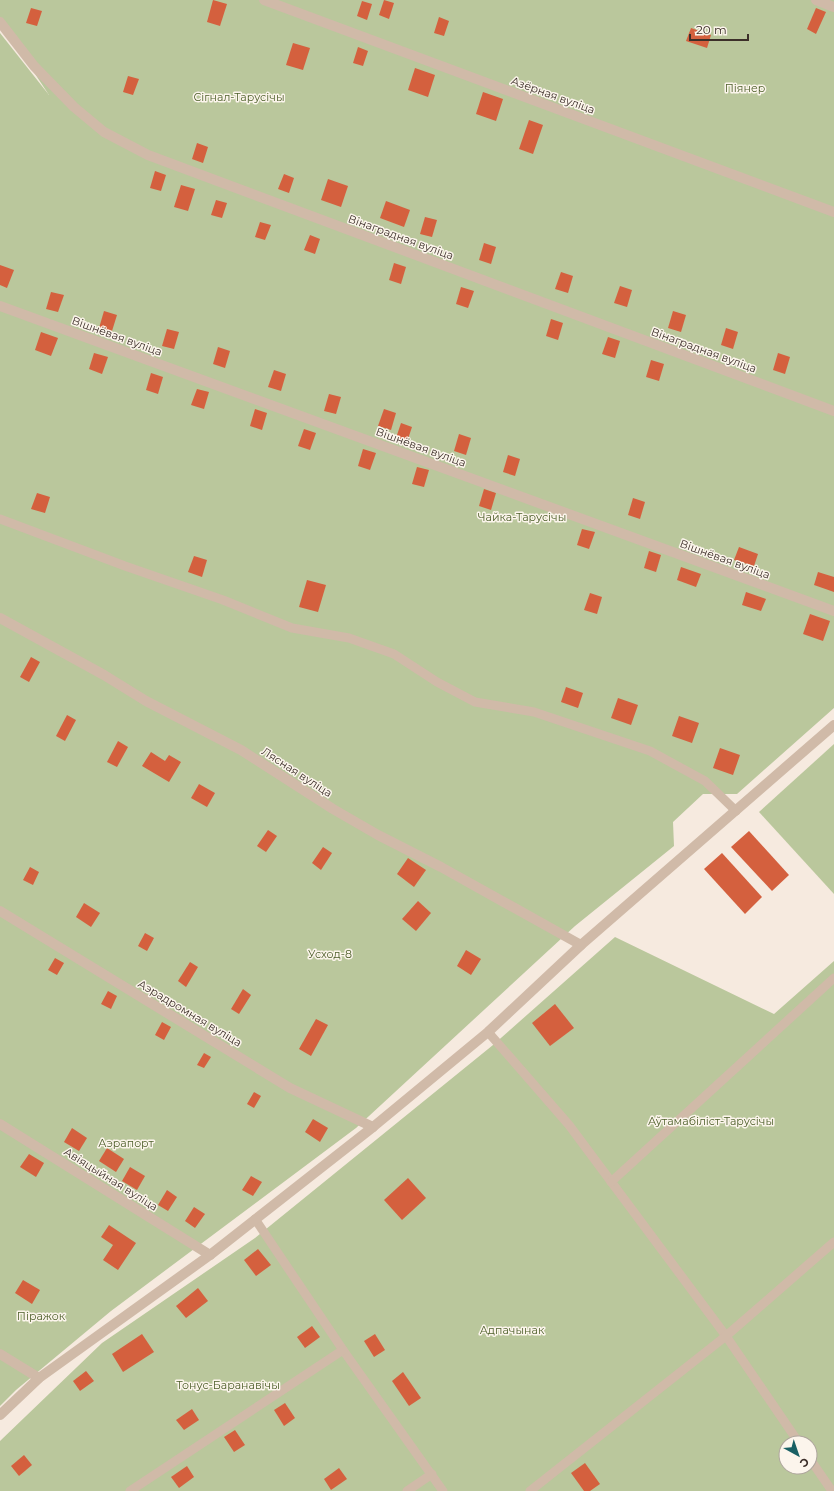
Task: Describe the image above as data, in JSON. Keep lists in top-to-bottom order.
{
  "streets": {
    "street": [
      "Азёрная вуліца",
      "Вінаградная вуліца",
      "Вішнёвая вуліца",
      "Лясная вуліца",
      "Аэрадромная вуліца",
      "Авіяцыйная вуліца"
    ]
  },
  "parks": [
    "Піянер",
    "Сігнал-Тарусічы",
    "Чайка-Тарусічы",
    "Усход-8",
    "Аўтамабіліст-Тарусічы",
    "Аэрапорт",
    "Піражок",
    "Адпачынак",
    "Тонус-Баранавічы"
  ],
  "scale_bar": "20 m",
  "north": "bottom right"
}
